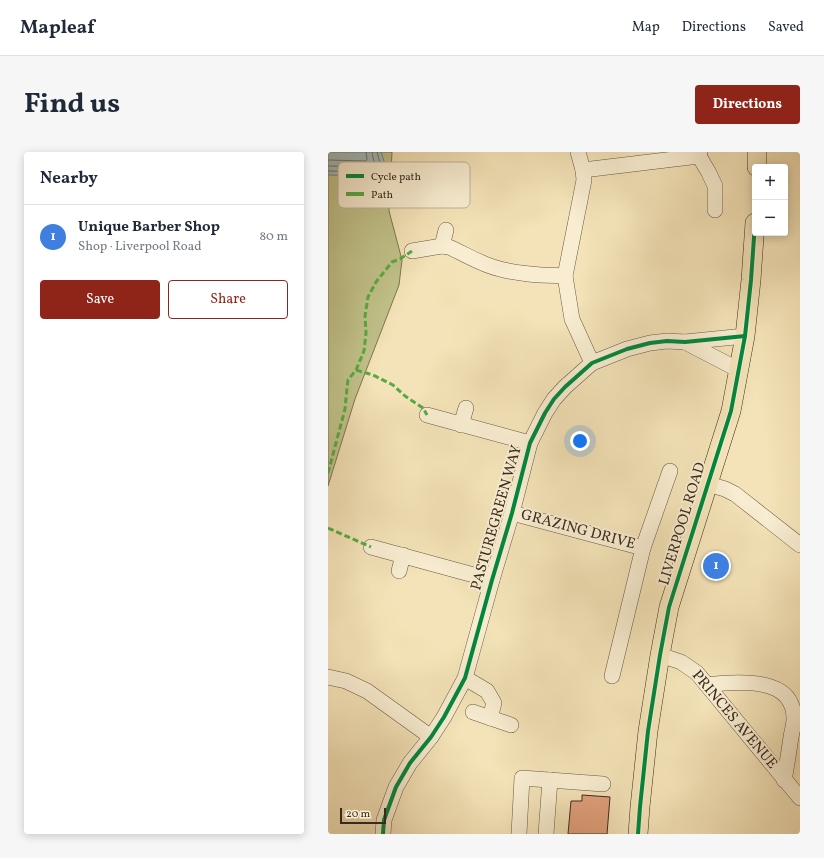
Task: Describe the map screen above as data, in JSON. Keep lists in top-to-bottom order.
{
  "streets": {
    "main road": ["LIVERPOOL ROAD"],
    "street": ["PASTUREGREEN WAY", "GRAZING DRIVE", "PRINCES AVENUE"]
  },
  "crossings": [
    ["PASTUREGREEN WAY", "LIVERPOOL ROAD"],
    ["PASTUREGREEN WAY", "GRAZING DRIVE"],
    ["LIVERPOOL ROAD", "PRINCES AVENUE"]
  ],
  "legend": ["Cycle path", "Path"],
  "scale_bar": "20 m",
  "page": {
    "header": "Mapleaf",
    "nav": ["Map", "Directions", "Saved"],
    "title": "Find us",
    "buttons": [
      "Directions",
      ["Save", "Share"]
    ],
    "heading": "Nearby",
    "map_buttons": ["+", "−"],
    "list": [
      {
        "mark": "1",
        "name": "Unique Barber Shop",
        "note": "Shop · Liverpool Road",
        "value": "80 m"
      }
    ],
    "pins": "1",
    "scale": "20 m"
  }
}
